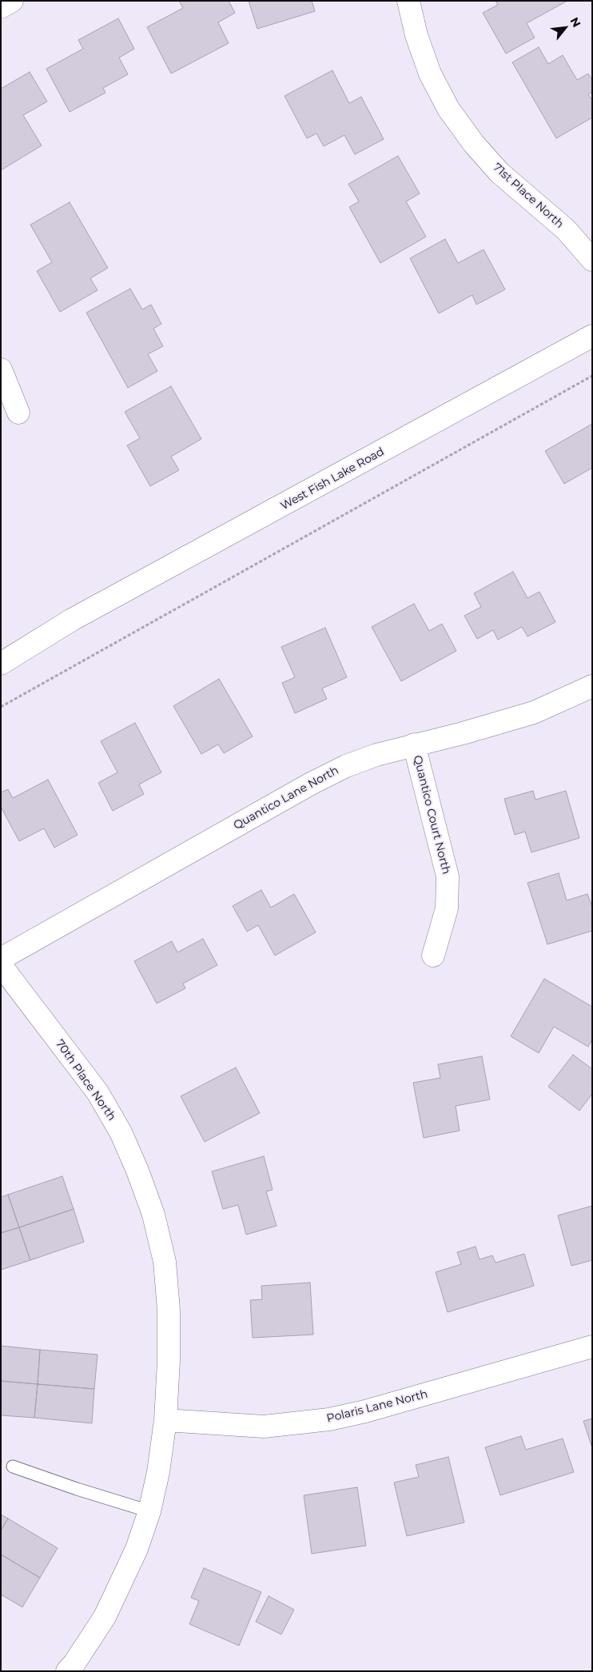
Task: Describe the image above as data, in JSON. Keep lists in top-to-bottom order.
{
  "streets": {
    "street": [
      "71st Place North",
      "West Fish Lake Road",
      "Quantico Lane North",
      "Quantico Court North",
      "70th Place North",
      "Polaris Lane North"
    ]
  },
  "crossings": [
    ["Quantico Lane North", "Quantico Court North"],
    ["70th Place North", "Polaris Lane North"]
  ],
  "north": "top right"
}
